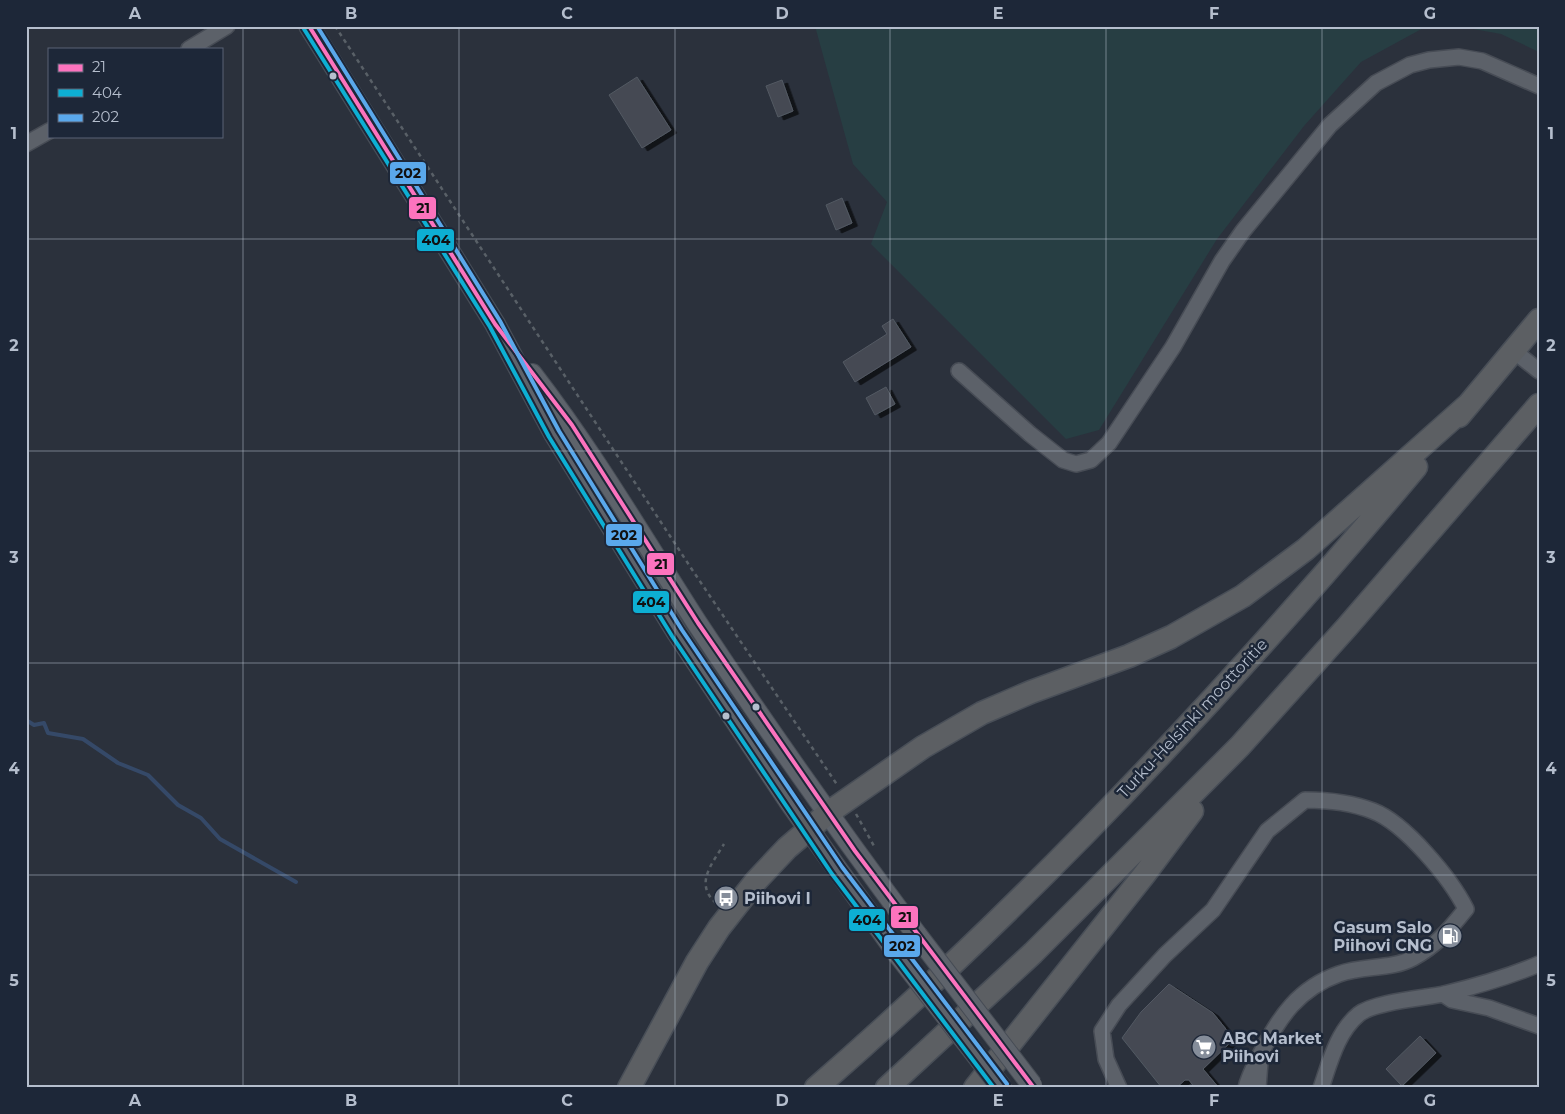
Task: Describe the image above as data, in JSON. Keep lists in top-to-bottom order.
{
  "streets": {
    "highway": ["Turku-Helsinki moottoritie"]
  },
  "places": {
    "bus stop": ["Piihovi I"],
    "fuel station": ["Gasum Salo Piihovi CNG"],
    "supermarket": ["ABC Market Piihovi"]
  },
  "lines": ["transit line 21", "transit line 202", "transit line 404"],
  "legend": ["21", "404", "202"],
  "grid": {
    "columns": [
      "A",
      "B",
      "C",
      "D",
      "E",
      "F",
      "G"
    ],
    "rows": [
      "1",
      "2",
      "3",
      "4",
      "5"
    ]
  }
}
